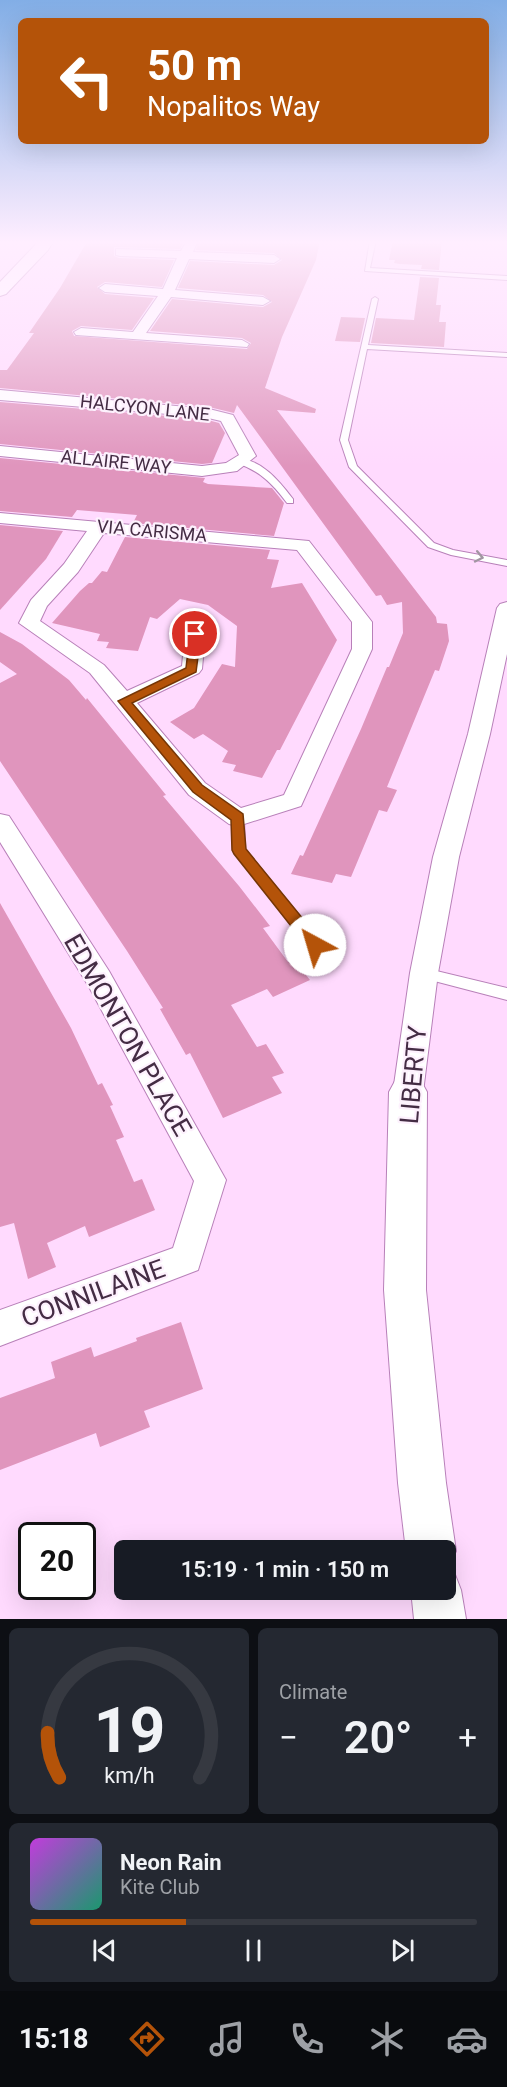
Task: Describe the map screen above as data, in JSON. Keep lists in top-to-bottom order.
{
  "streets": {
    "street": [
      "HALCYON LANE",
      "ALLAIRE WAY",
      "VIA CARISMA",
      "EDMONTON PLACE",
      "LIBERTY",
      "CONNILAINE"
    ]
  },
  "crossings": [
    ["HALCYON LANE", "ALLAIRE WAY"],
    ["EDMONTON PLACE", "CONNILAINE"]
  ],
  "page": {
    "turn": ["50 m", "Nopalitos Way"],
    "limit": "20",
    "trip": "15:19 · 1 min · 150 m",
    "tile": "Climate",
    "heat": ["−", "20°", "+"],
    "song": ["Neon Rain", "Kite Club"],
    "tabs": "15:18",
    "gauge": ["19", "km/h"]
  }
}
